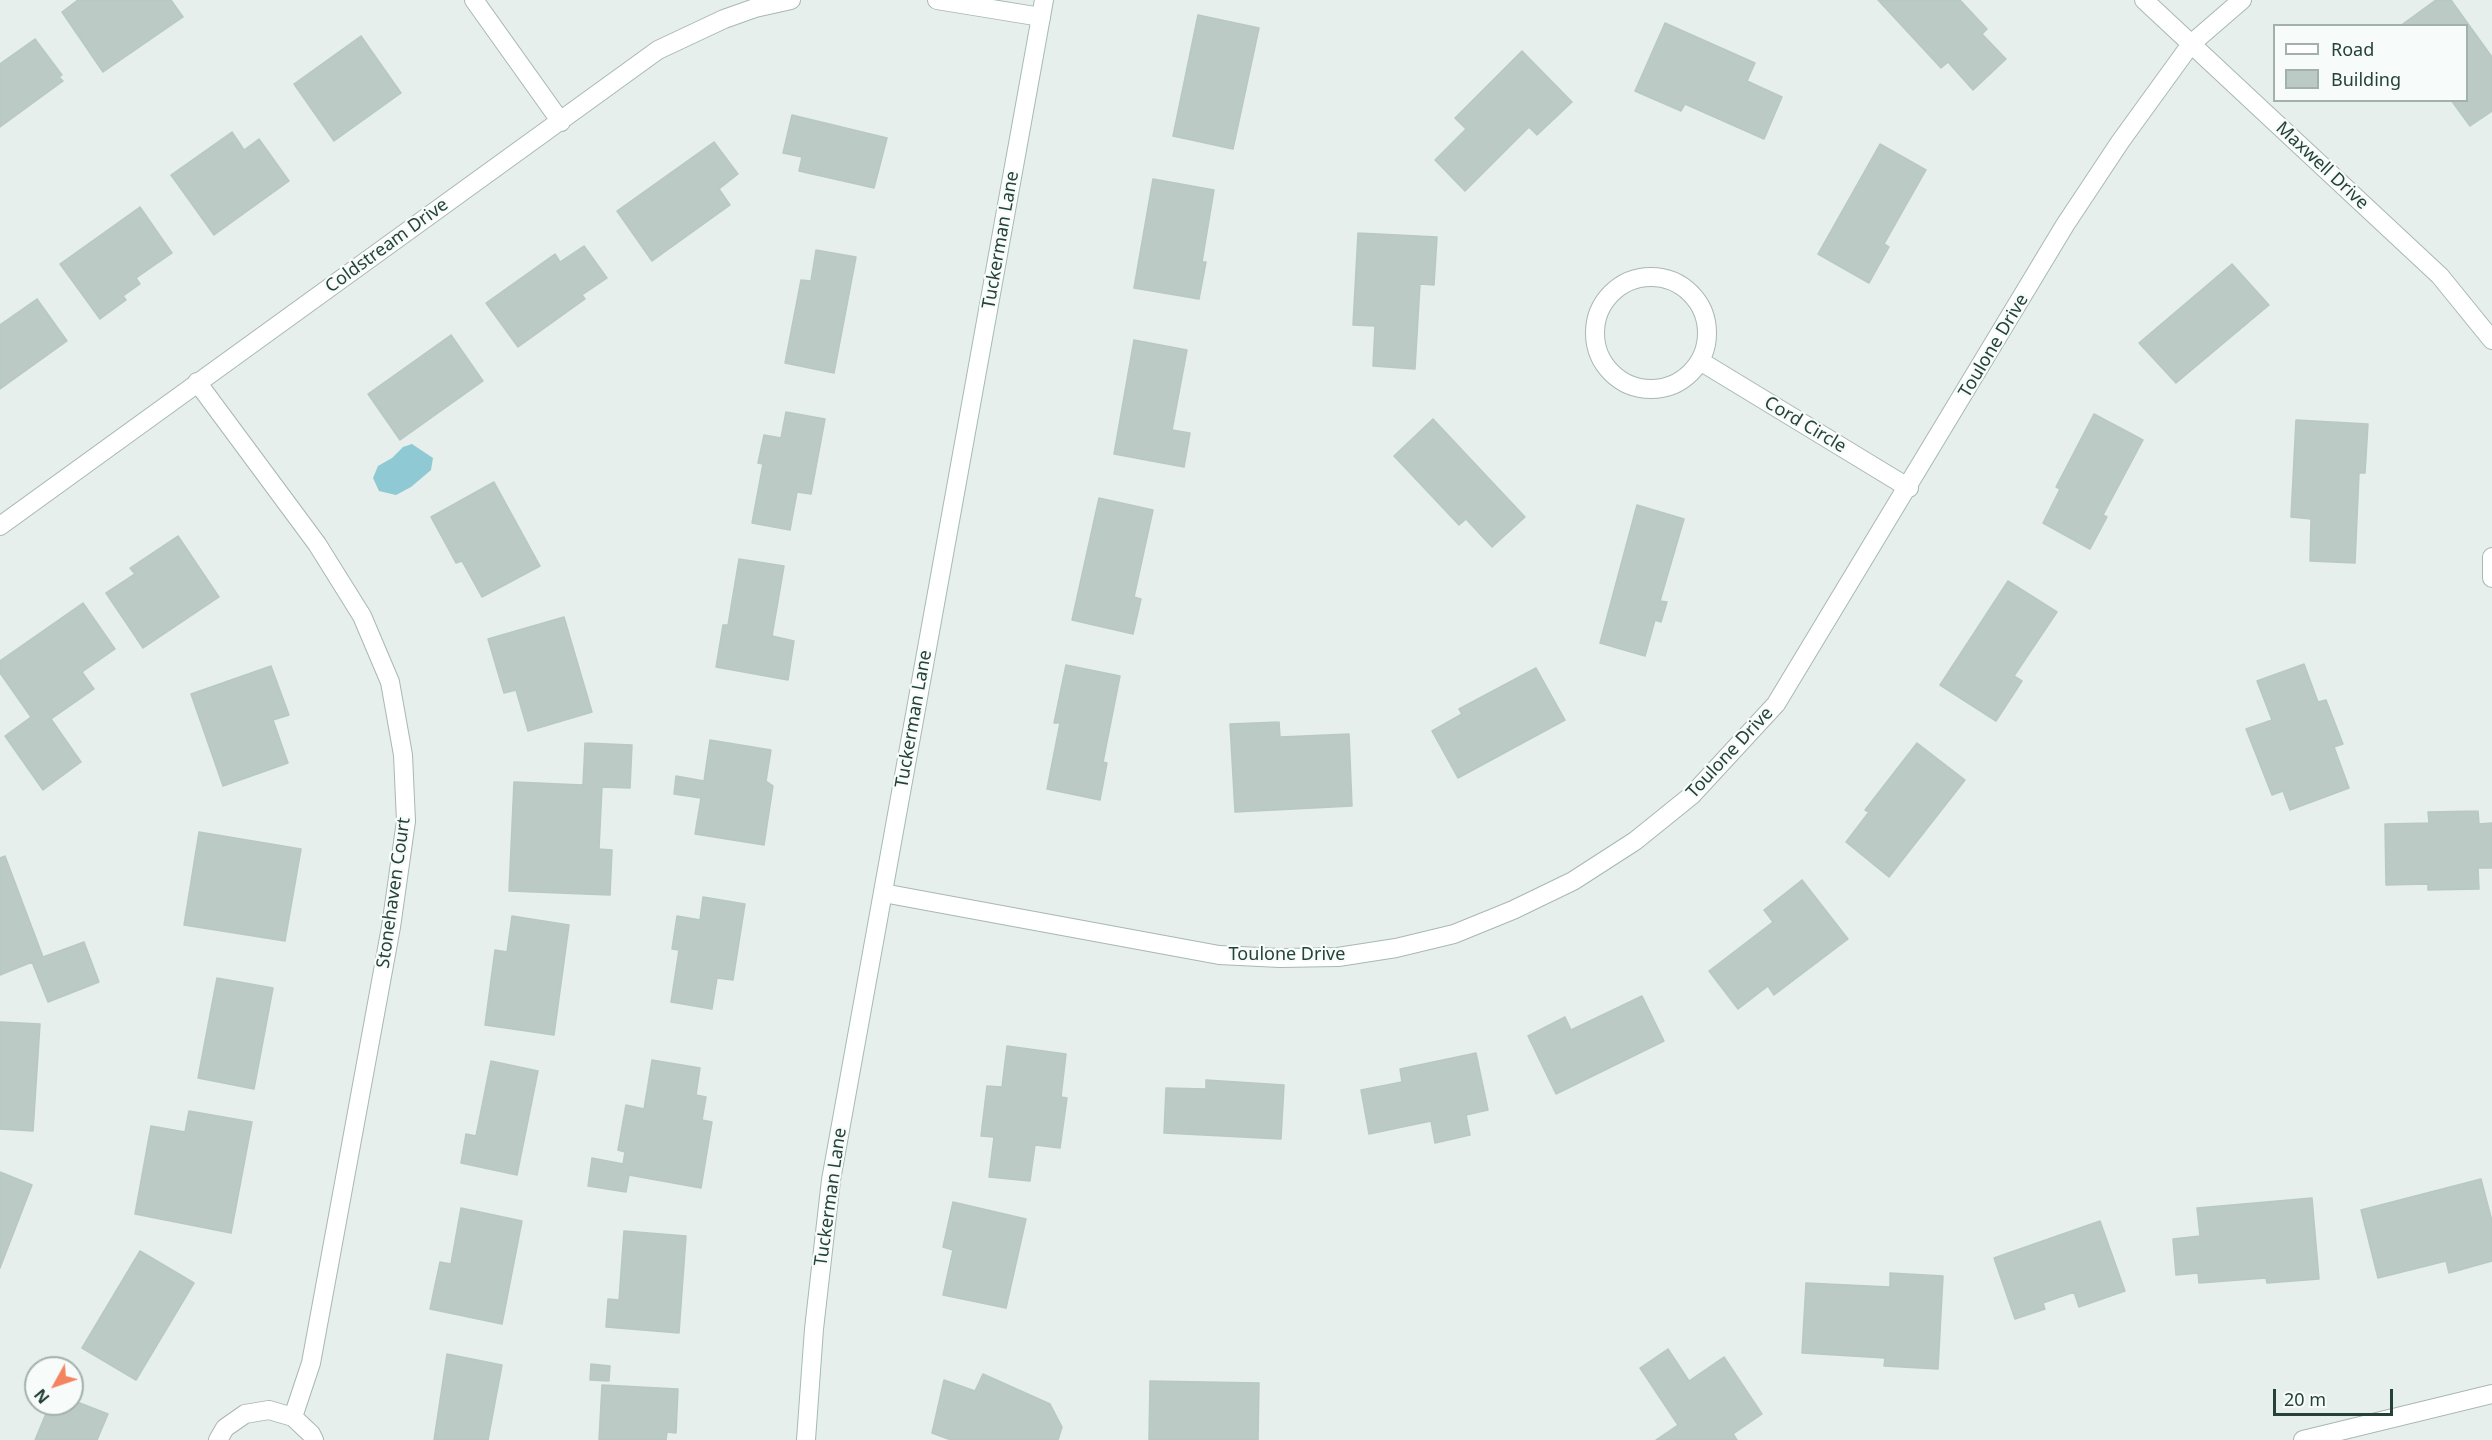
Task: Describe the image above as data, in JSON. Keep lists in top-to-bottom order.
{
  "streets": {
    "street": [
      "Maxwell Drive",
      "Tuckerman Lane",
      "Coldstream Drive",
      "Toulone Drive",
      "Cord Circle",
      "Stonehaven Court"
    ]
  },
  "crossings": [
    ["Maxwell Drive", "Toulone Drive"],
    ["Tuckerman Lane", "Toulone Drive"],
    ["Coldstream Drive", "Stonehaven Court"],
    ["Toulone Drive", "Cord Circle"]
  ],
  "legend": ["Road", "Building"],
  "scale_bar": "20 m",
  "north": "bottom left"
}
